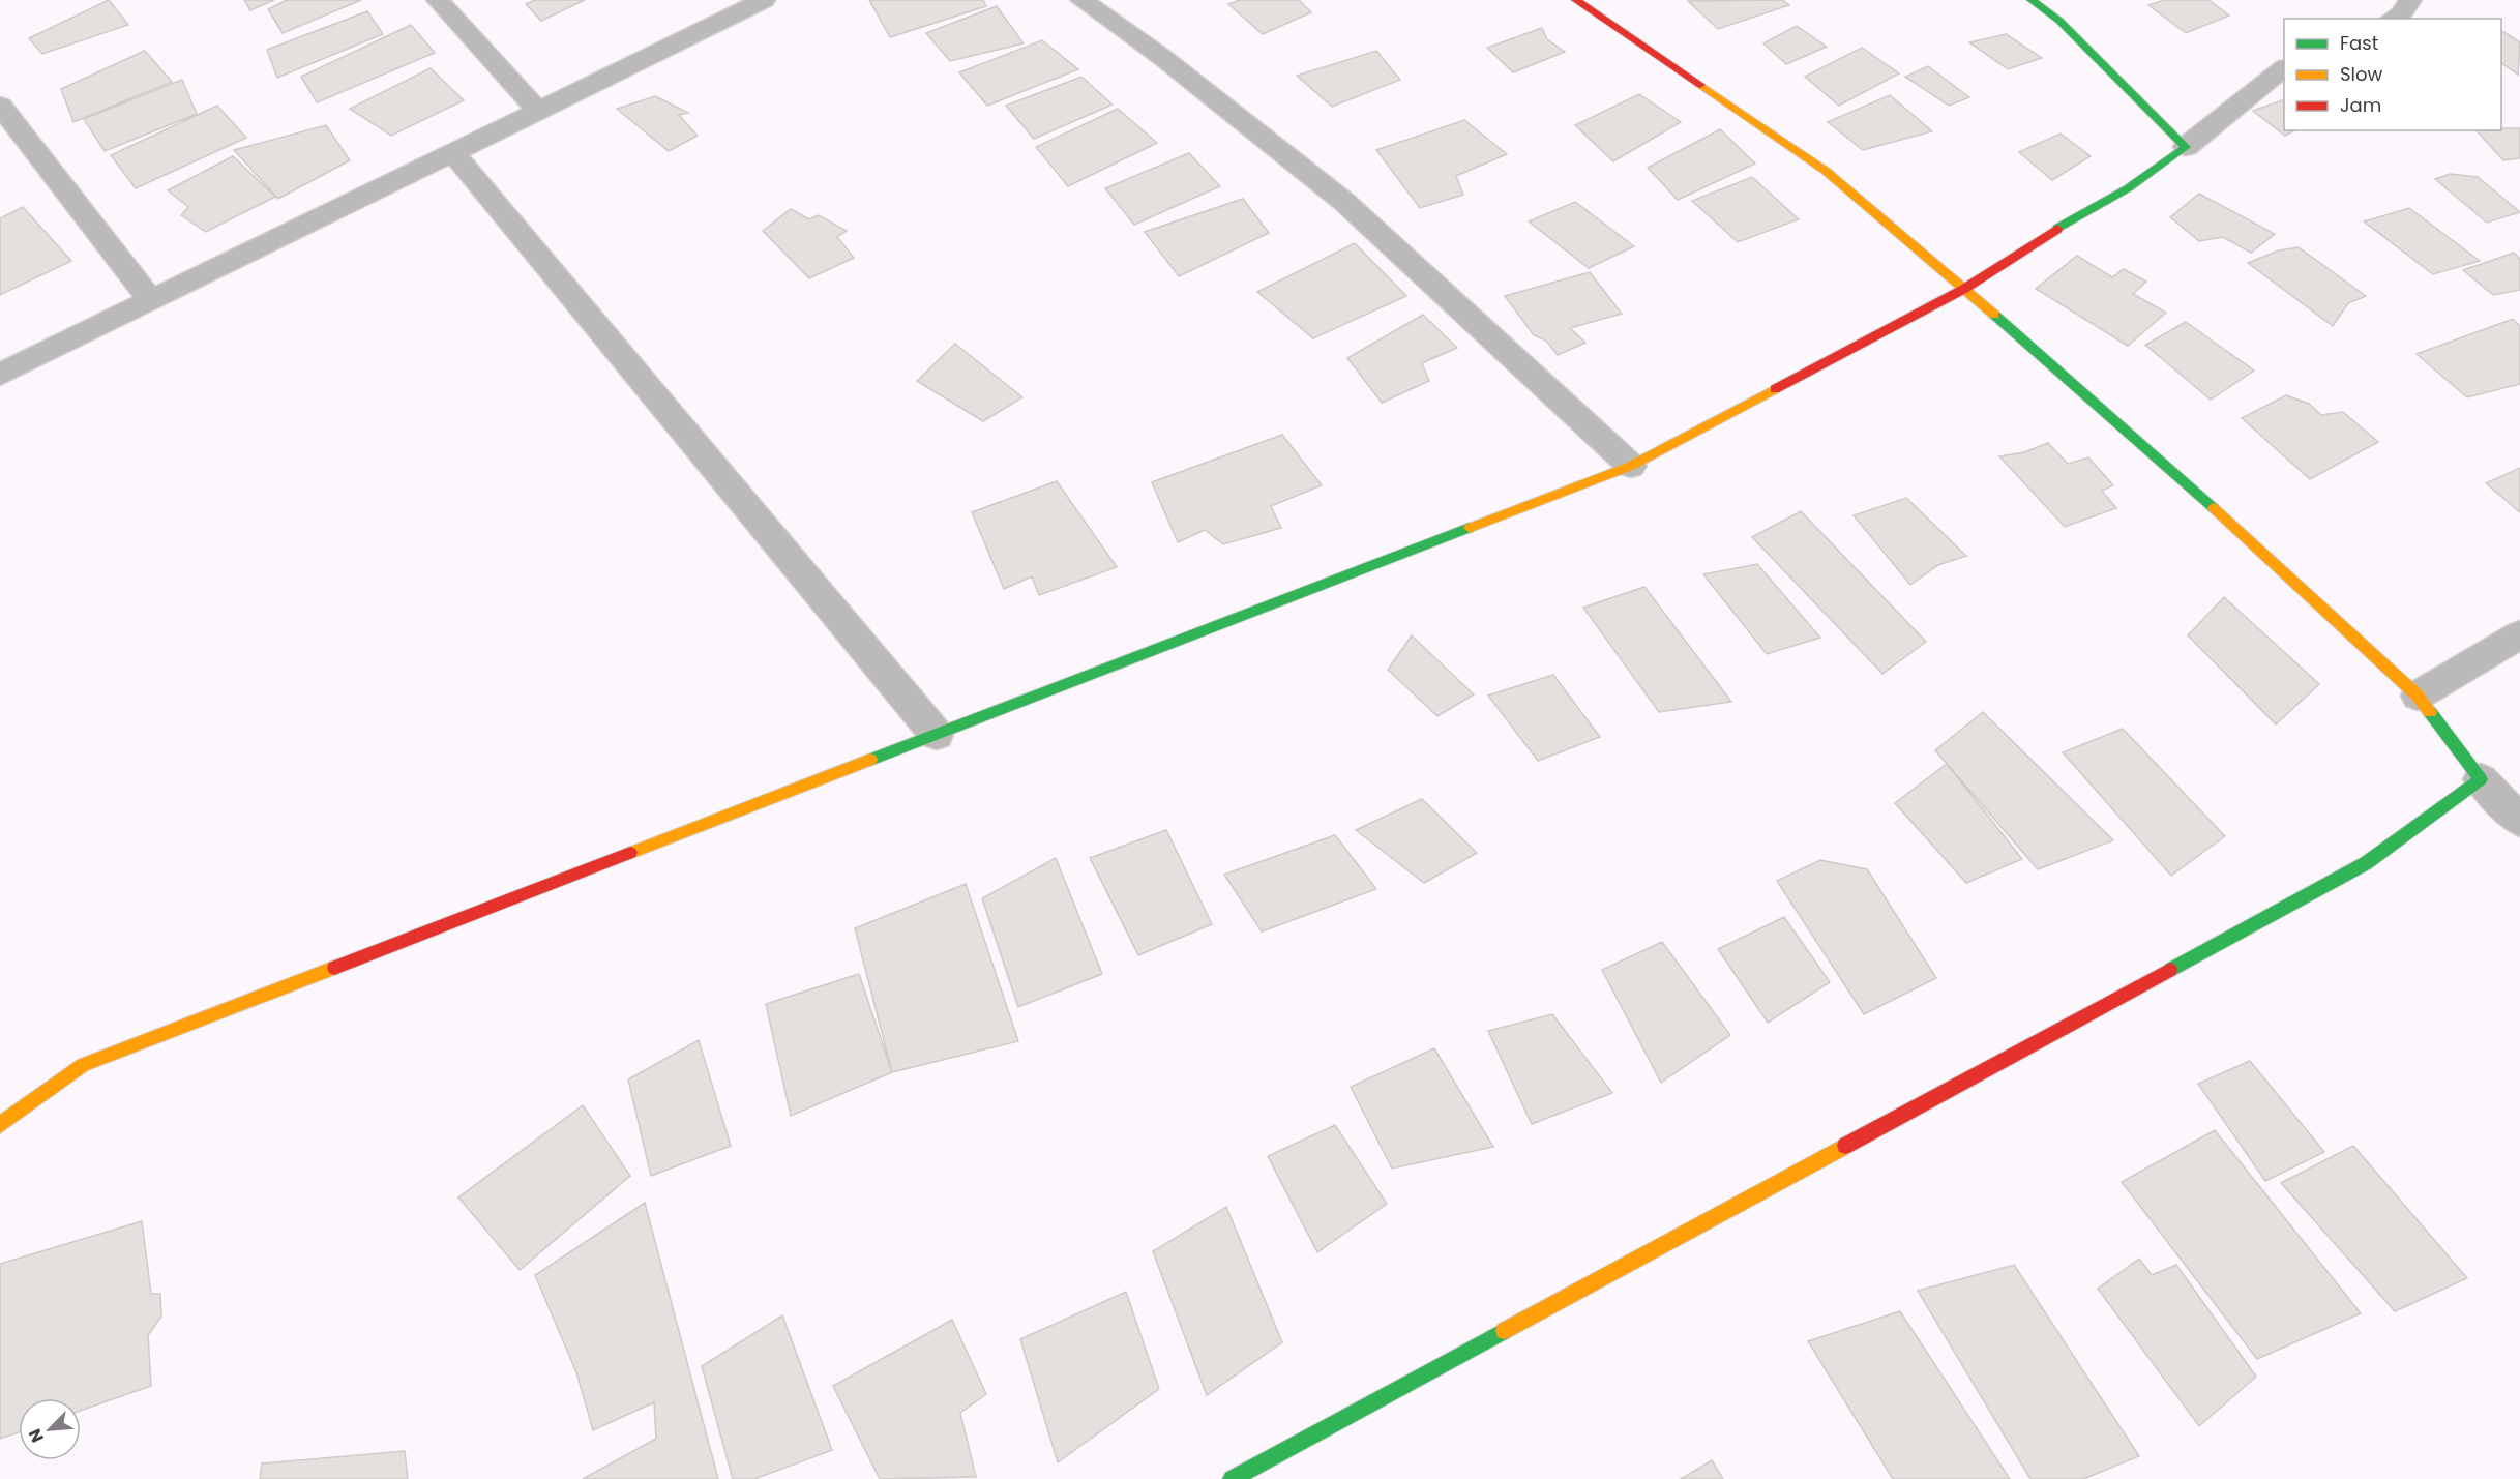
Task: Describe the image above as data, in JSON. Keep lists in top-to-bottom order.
{
  "legend": ["Fast", "Slow", "Jam"],
  "north": "bottom left"
}
